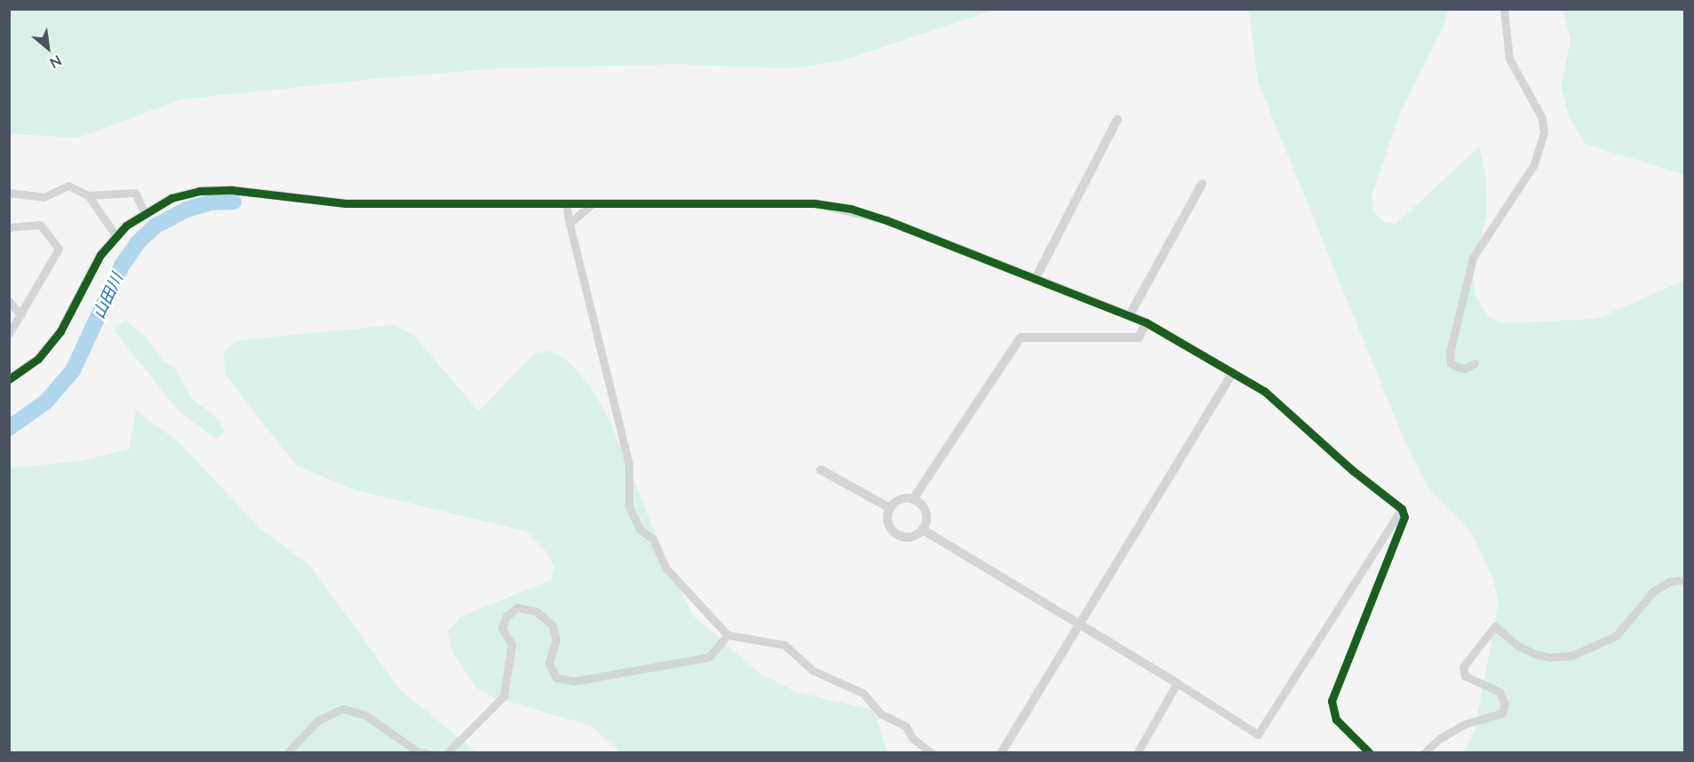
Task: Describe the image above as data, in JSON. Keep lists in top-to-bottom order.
{
  "water": ["山田川"],
  "north": "bottom right"
}
